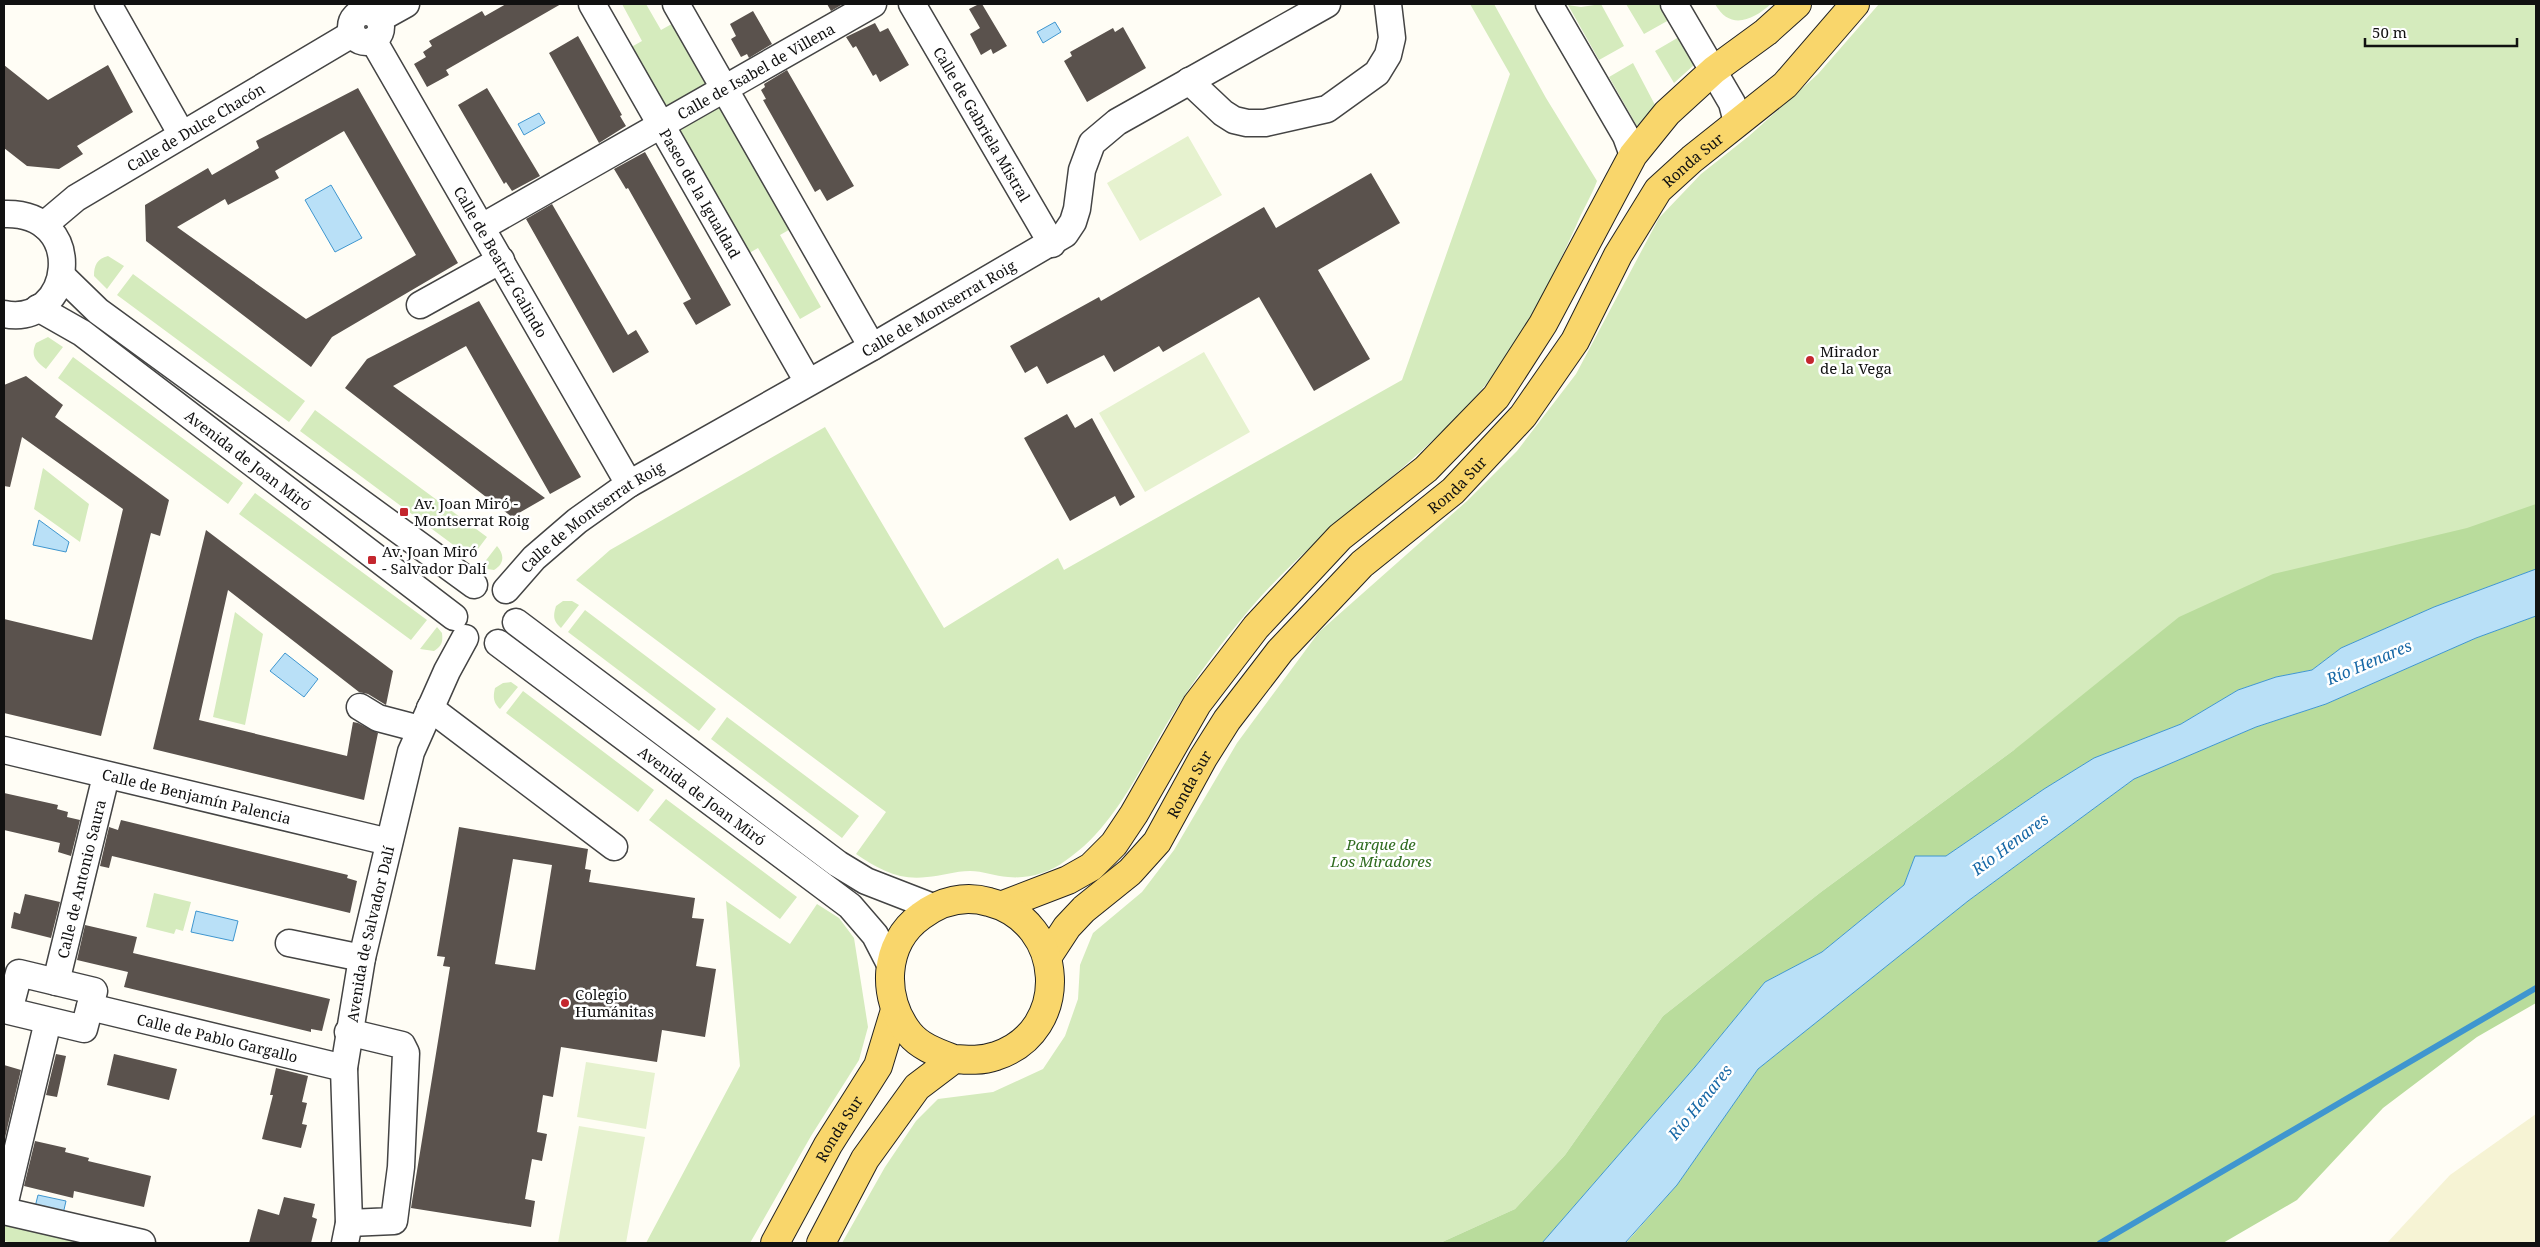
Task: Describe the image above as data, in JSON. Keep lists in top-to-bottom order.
{
  "streets": {
    "main road": ["Ronda Sur"],
    "street": [
      "Calle de Isabel de Villena",
      "Calle de Gabriela Mistral",
      "Calle de Dulce Chacón",
      "Paseo de la Igualdad",
      "Calle de Beatriz Galindo",
      "Calle de Montserrat Roig",
      "Avenida de Joan Miró",
      "Calle de Benjamín Palencia",
      "Calle de Antonio Saura",
      "Avenida de Salvador Dalí",
      "Calle de Pablo Gargallo"
    ]
  },
  "crossings": [
    ["Calle de Isabel de Villena", "Paseo de la Igualdad"],
    ["Calle de Isabel de Villena", "Calle de Beatriz Galindo"],
    ["Calle de Gabriela Mistral", "Calle de Montserrat Roig"],
    ["Calle de Dulce Chacón", "Calle de Beatriz Galindo"],
    ["Ronda Sur", "Avenida de Joan Miró"],
    ["Paseo de la Igualdad", "Calle de Montserrat Roig"],
    ["Calle de Beatriz Galindo", "Calle de Montserrat Roig"],
    ["Calle de Montserrat Roig", "Avenida de Joan Miró"],
    ["Calle de Montserrat Roig", "Avenida de Salvador Dalí"],
    ["Avenida de Joan Miró", "Avenida de Salvador Dalí"],
    ["Calle de Benjamín Palencia", "Calle de Antonio Saura"],
    ["Calle de Benjamín Palencia", "Avenida de Salvador Dalí"],
    ["Avenida de Salvador Dalí", "Calle de Pablo Gargallo"]
  ],
  "water": ["Río Henares"],
  "parks": ["Parque de Los Miradores"],
  "places": {
    "other": ["Mirador de la Vega", "Colegio Humánitas"],
    "transit": ["Av. Joan Miró - Montserrat Roig", "Av. Joan Miró - Salvador Dalí"]
  },
  "scale_bar": "50 m"
}
